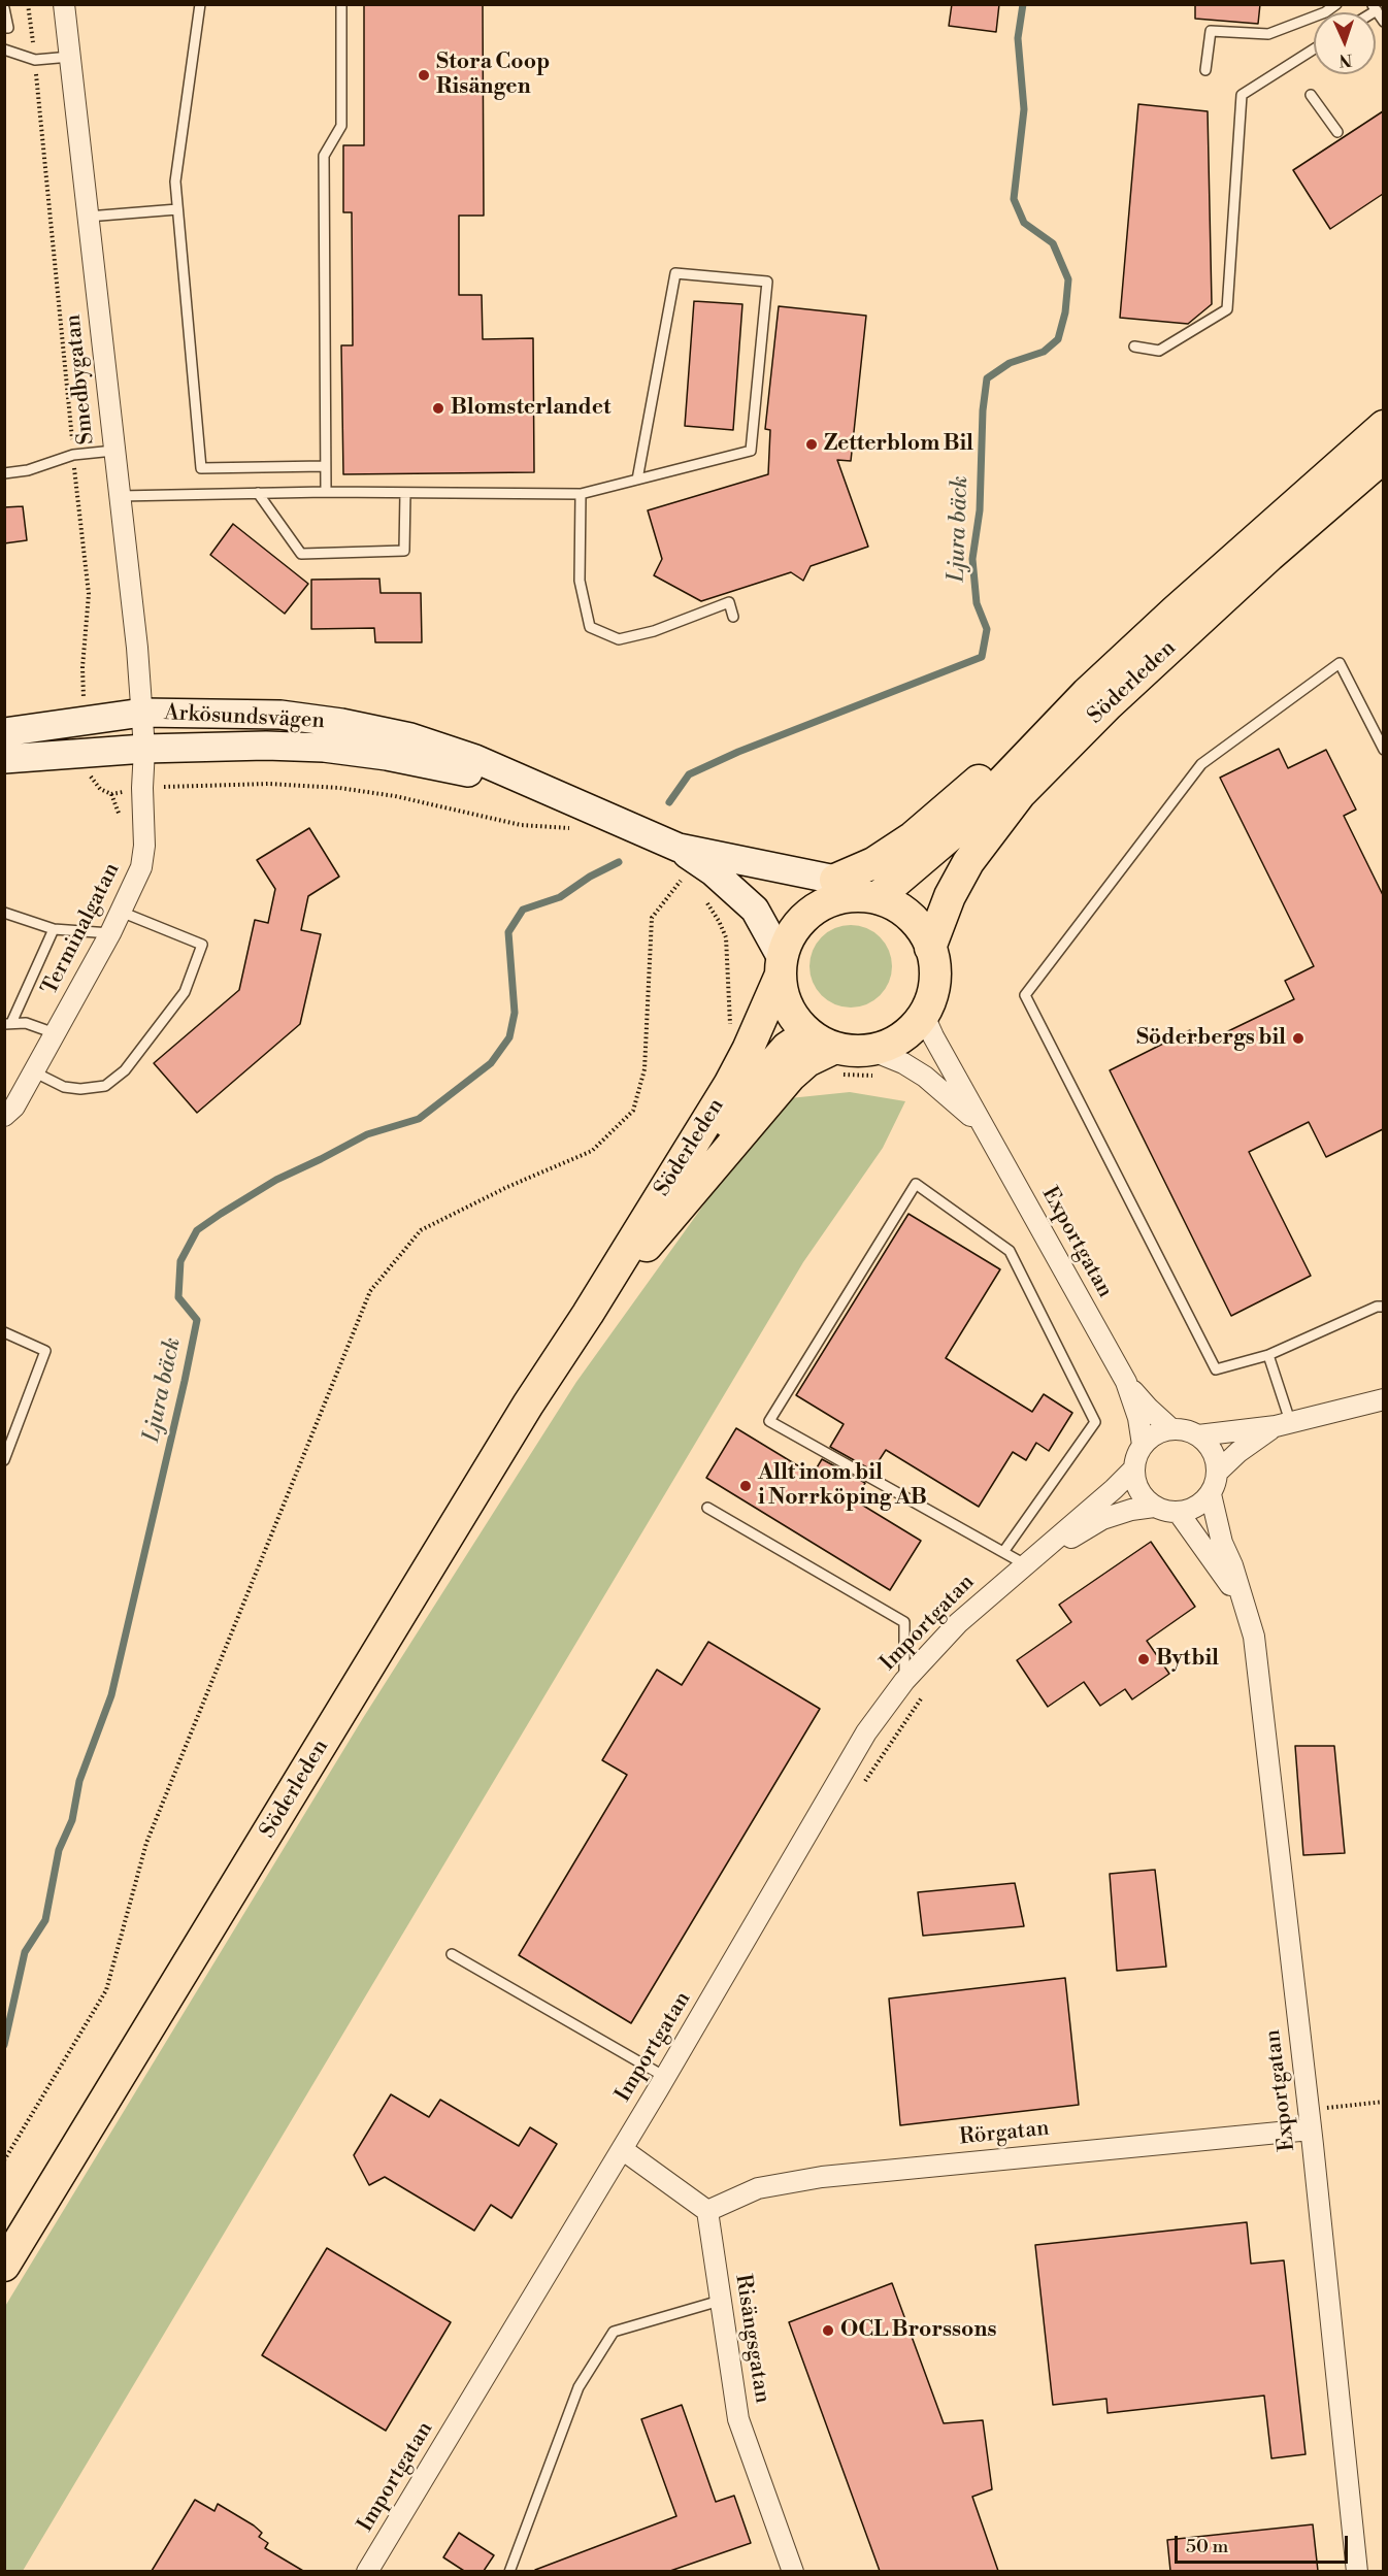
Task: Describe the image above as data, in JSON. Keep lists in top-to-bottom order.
{
  "streets": {
    "main road": ["Söderleden", "Arkösundsvägen"],
    "street": [
      "Smedbygatan",
      "Terminalgatan",
      "Exportgatan",
      "Importgatan",
      "Rörgatan",
      "Risängsgatan"
    ]
  },
  "crossings": [
    ["Smedbygatan", "Arkösundsvägen"],
    ["Smedbygatan", "Terminalgatan"],
    ["Söderleden", "Arkösundsvägen"],
    ["Söderleden", "Exportgatan"],
    ["Arkösundsvägen", "Terminalgatan"],
    ["Arkösundsvägen", "Exportgatan"],
    ["Exportgatan", "Importgatan"],
    ["Exportgatan", "Rörgatan"],
    ["Rörgatan", "Risängsgatan"]
  ],
  "water": ["Ljura bäck"],
  "places": [
    "Stora Coop Risängen",
    "Blomsterlandet",
    "Zetterblom Bil",
    "Söderbergs bil",
    "Allt inom bil i Norrköping AB",
    "Bytbil",
    "OCL Brorssons"
  ],
  "scale_bar": "50 m",
  "north": "bottom"
}
